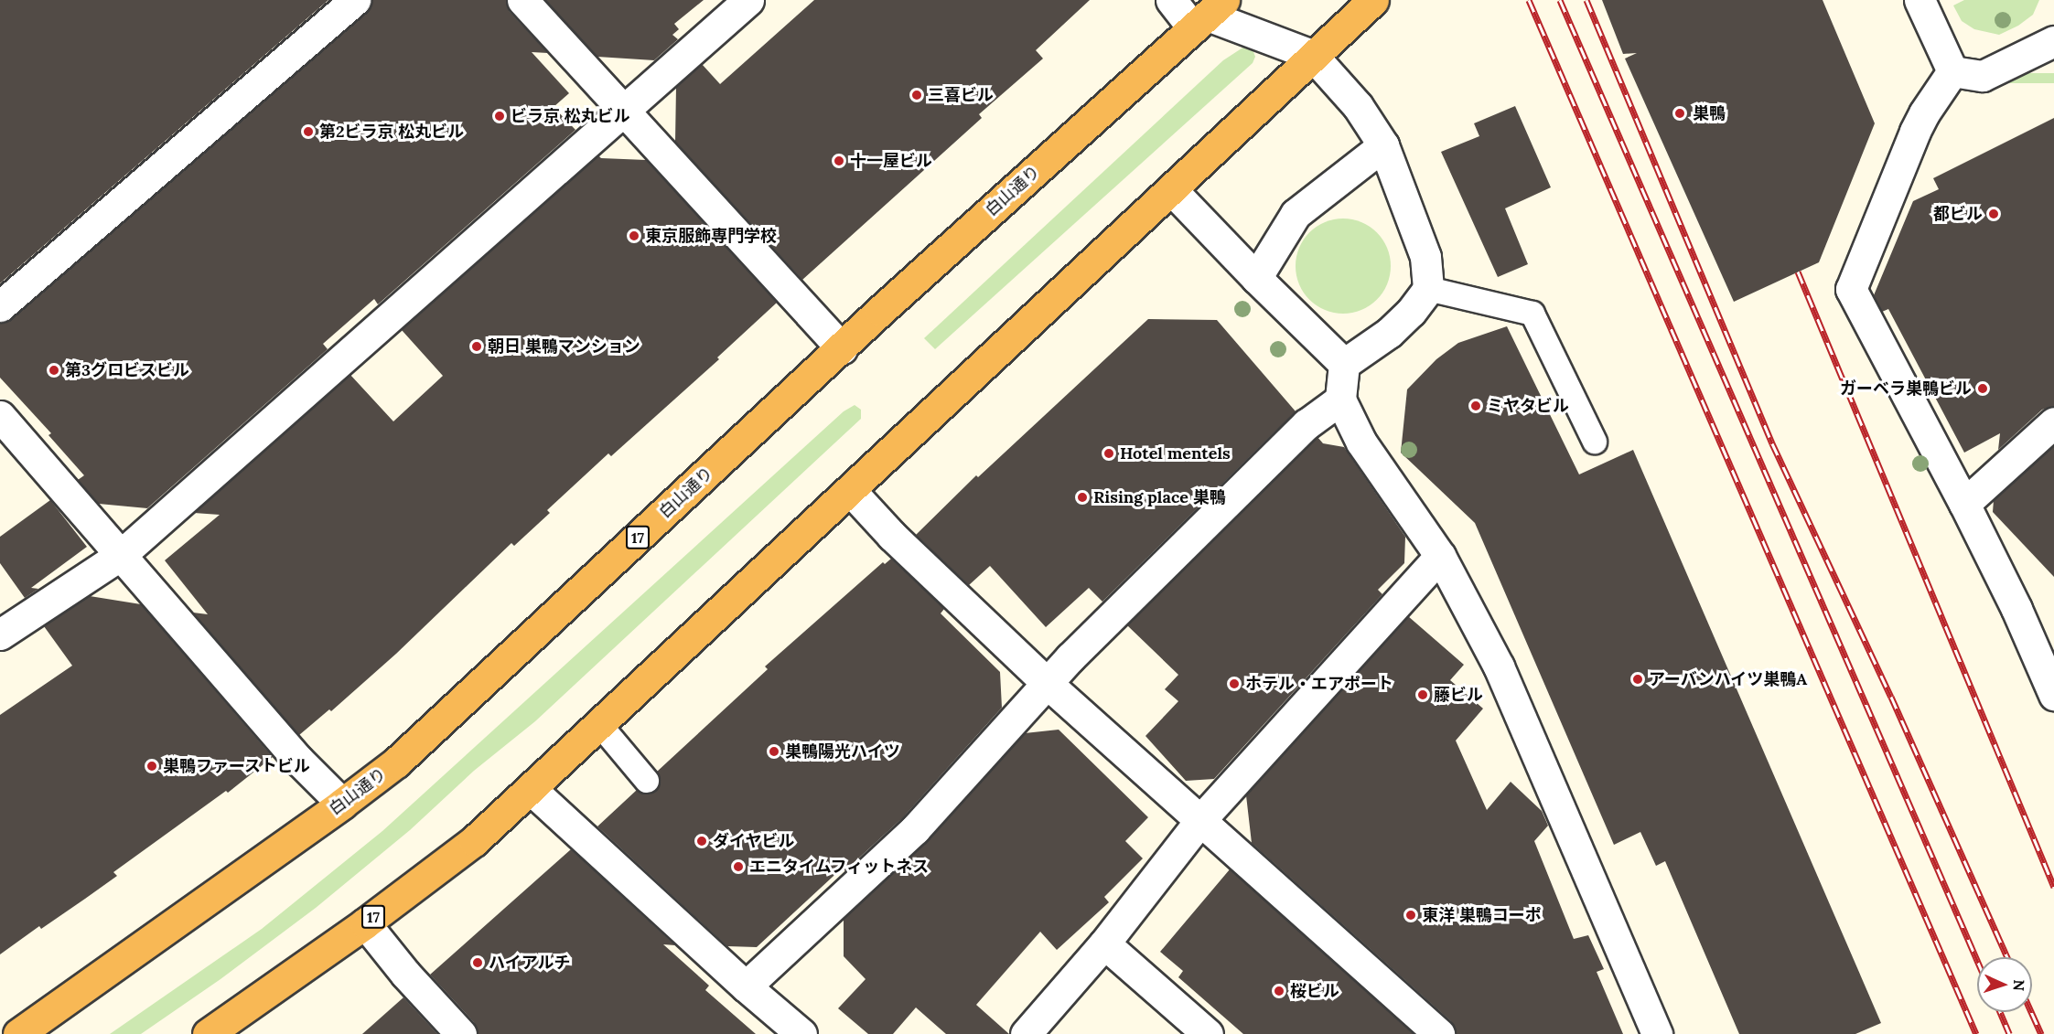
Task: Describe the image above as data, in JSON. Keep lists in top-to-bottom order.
{
  "streets": {
    "highway": ["白山通り", "17"]
  },
  "places": [
    "三喜ビル",
    "巣鴨",
    "ビラ京 松丸ビル",
    "第2ビラ京 松丸ビル",
    "十一屋ビル",
    "都ビル",
    "東京服飾専門学校",
    "朝日 巣鴨マンション",
    "第3グロビスビル",
    "ガーベラ巣鴨ビル",
    "ミヤタビル",
    "Hotel mentels",
    "Rising place 巣鴨",
    "アーバンハイツ巣鴨A",
    "ホテル・エアポート",
    "藤ビル",
    "巣鴨陽光ハイツ",
    "巣鴨ファーストビル",
    "ダイヤビル",
    "エニタイムフィットネス",
    "東洋 巣鴨コーポ",
    "ハイアルチ",
    "桜ビル"
  ],
  "north": "right"
}
